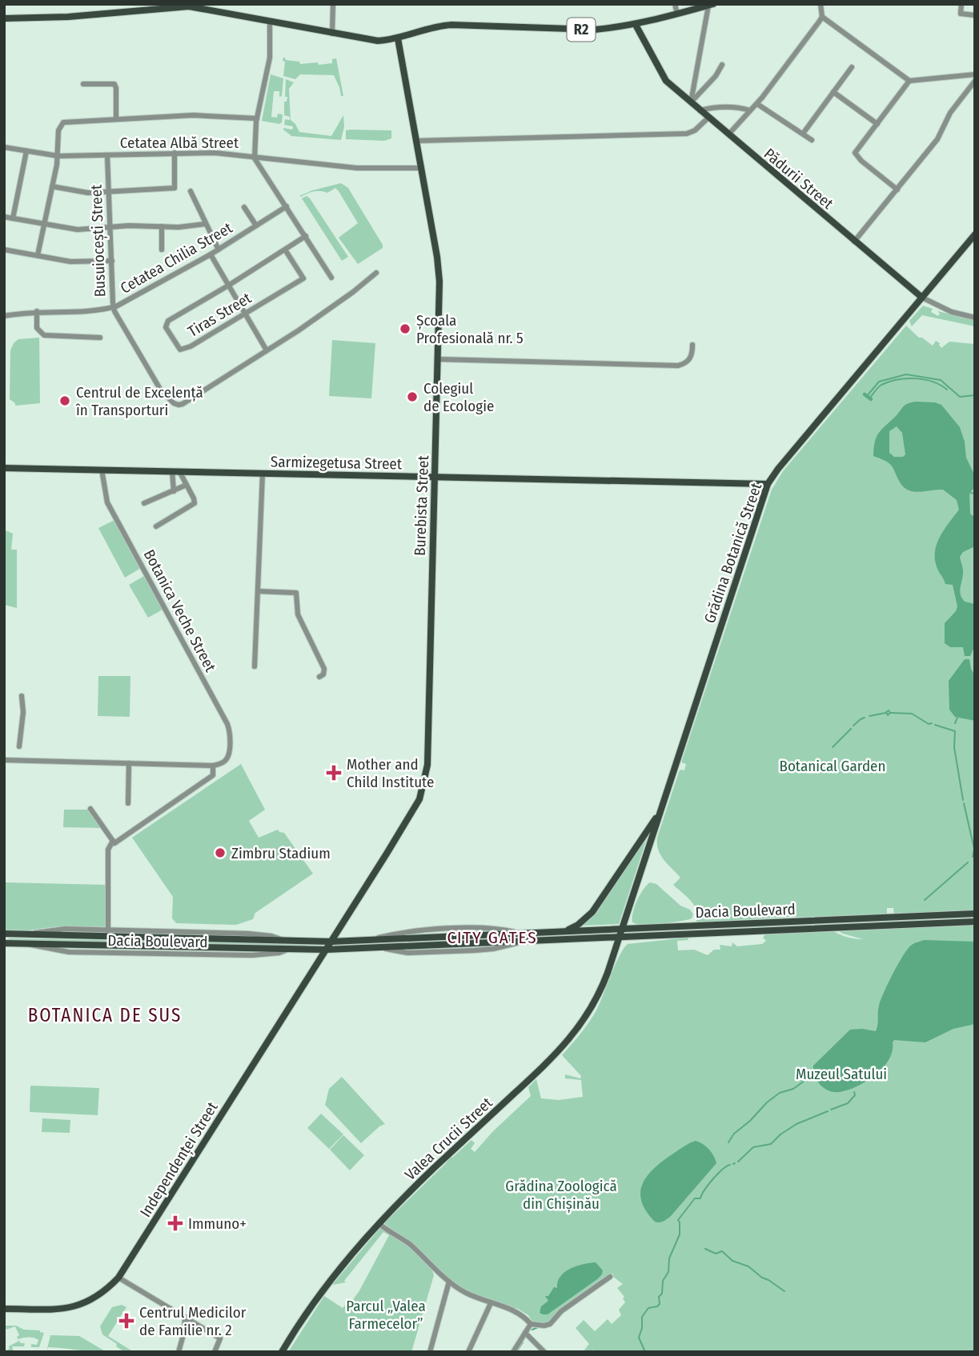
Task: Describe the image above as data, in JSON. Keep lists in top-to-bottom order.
{
  "streets": {
    "main road": [
      "R2",
      "Pădurii Street",
      "Sarmizegetusa Street",
      "Burebista Street",
      "Grădina Botanică Street",
      "Dacia Boulevard",
      "Valea Crucii Street",
      "Independenței Street"
    ],
    "street": [
      "Cetatea Albă Street",
      "Busuiocești Street",
      "Cetatea Chilia Street",
      "Tiras Street",
      "Botanica Veche Street"
    ]
  },
  "crossings": [
    ["R2", "Pădurii Street"],
    ["R2", "Burebista Street"],
    ["Cetatea Albă Street", "Busuiocești Street"],
    ["Cetatea Albă Street", "Burebista Street"],
    ["Pădurii Street", "Grădina Botanică Street"],
    ["Busuiocești Street", "Cetatea Chilia Street"],
    ["Sarmizegetusa Street", "Burebista Street"],
    ["Sarmizegetusa Street", "Grădina Botanică Street"],
    ["Sarmizegetusa Street", "Botanica Veche Street"],
    ["Burebista Street", "Dacia Boulevard"],
    ["Burebista Street", "Independenței Street"],
    ["Grădina Botanică Street", "Dacia Boulevard"],
    ["Grădina Botanică Street", "Valea Crucii Street"],
    ["Dacia Boulevard", "Valea Crucii Street"],
    ["Dacia Boulevard", "Independenței Street"]
  ],
  "districts": ["CITY GATES", "BOTANICA DE SUS"],
  "parks": [
    "Botanical Garden",
    "Muzeul Satului",
    "Grădina Zoologică din Chișinău",
    "Parcul „Valea Farmecelor”"
  ],
  "places": {
    "other": [
      "Școala Profesională nr. 5",
      "Colegiul de Ecologie",
      "Centrul de Excelență în Transporturi",
      "Zimbru Stadium"
    ],
    "health": ["Mother and Child Institute", "Immuno+", "Centrul Medicilor de Familie nr. 2"]
  }
}
